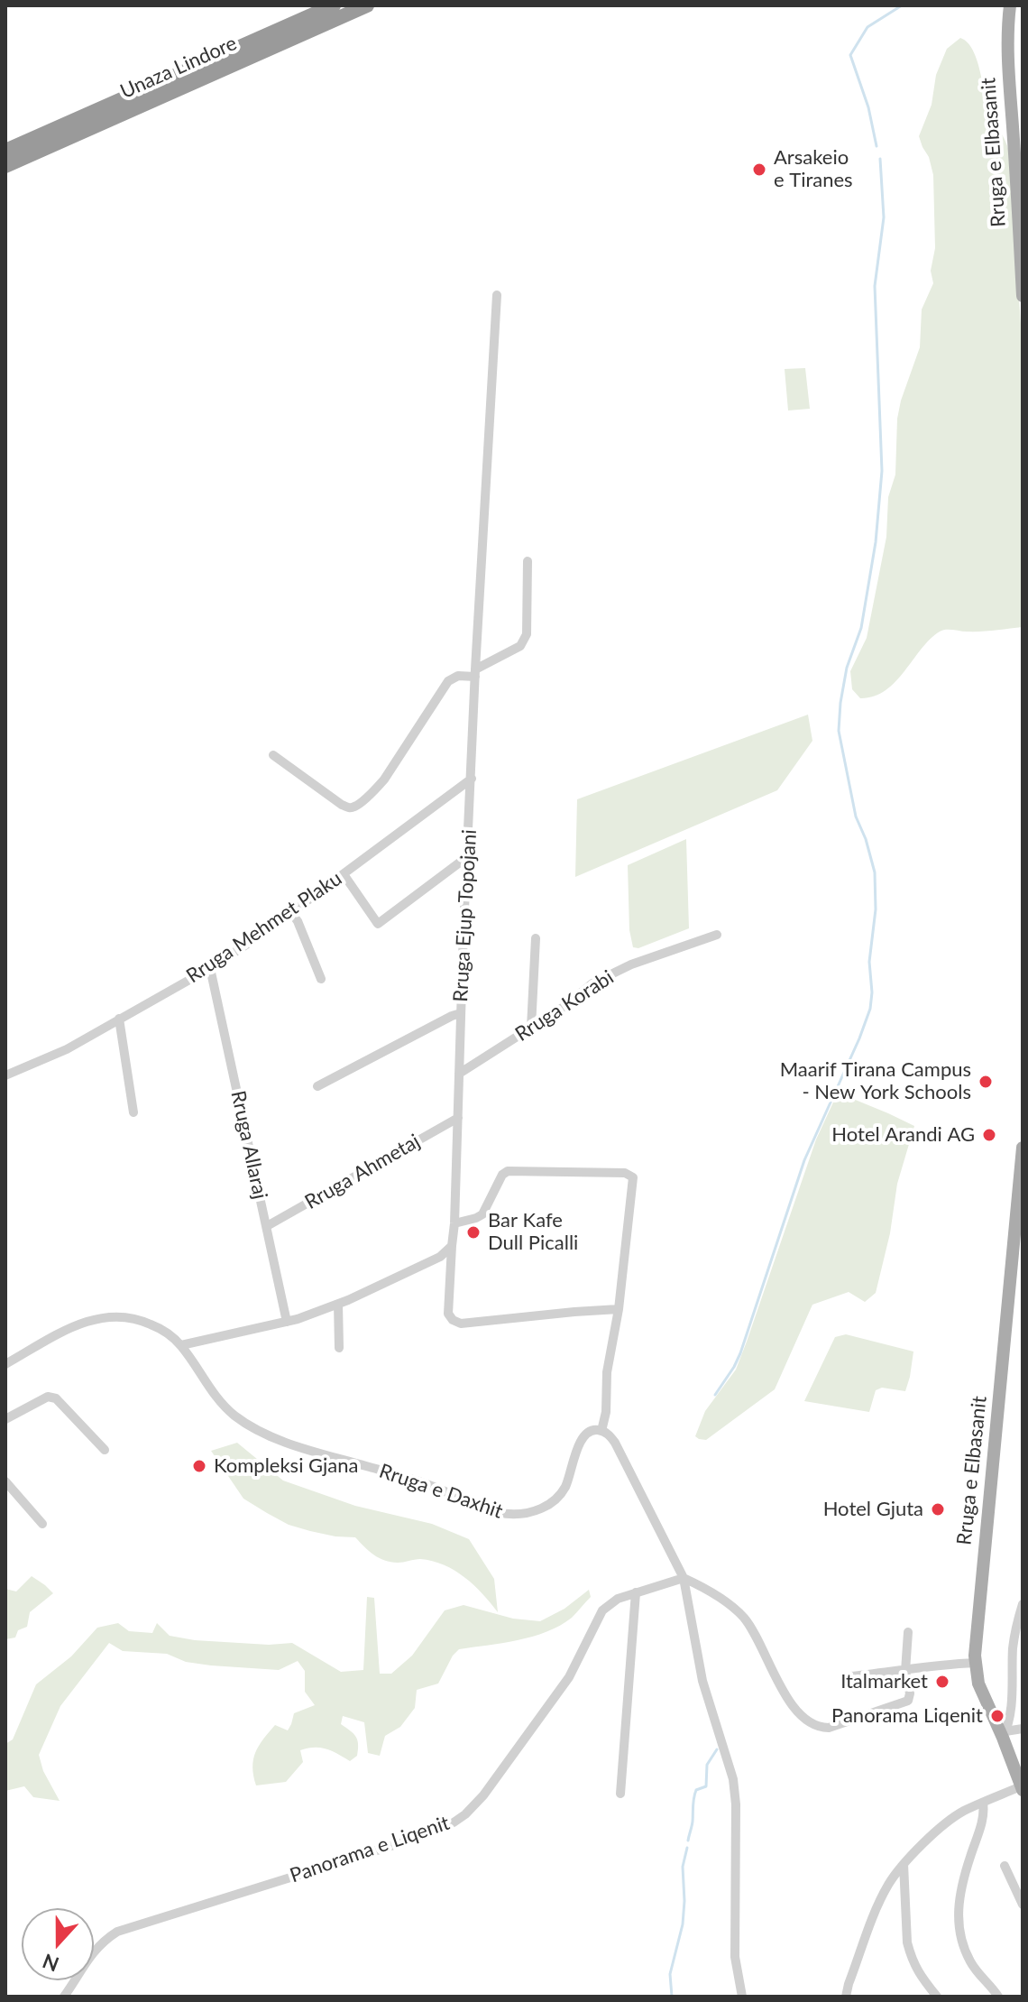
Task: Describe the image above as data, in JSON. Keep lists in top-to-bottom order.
{
  "streets": {
    "highway": ["Unaza Lindore"],
    "main road": ["Rruga e Elbasanit"],
    "street": [
      "Rruga Ejup Topojani",
      "Rruga Mehmet Plaku",
      "Rruga Korabi",
      "Rruga Allaraj",
      "Rruga Ahmetaj",
      "Rruga e Daxhit",
      "Panorama e Liqenit"
    ]
  },
  "crossings": [
    ["Rruga Ejup Topojani", "Rruga Mehmet Plaku"],
    ["Rruga Ejup Topojani", "Rruga Korabi"],
    ["Rruga Ejup Topojani", "Rruga Ahmetaj"],
    ["Rruga Mehmet Plaku", "Rruga Allaraj"],
    ["Rruga Allaraj", "Rruga Ahmetaj"]
  ],
  "places": [
    "Arsakeio e Tiranes",
    "Maarif Tirana Campus - New York Schools",
    "Hotel Arandi AG",
    "Bar Kafe Dull Picalli",
    "Kompleksi Gjana",
    "Hotel Gjuta",
    "Italmarket",
    "Panorama Liqenit"
  ],
  "north": "bottom"
}
